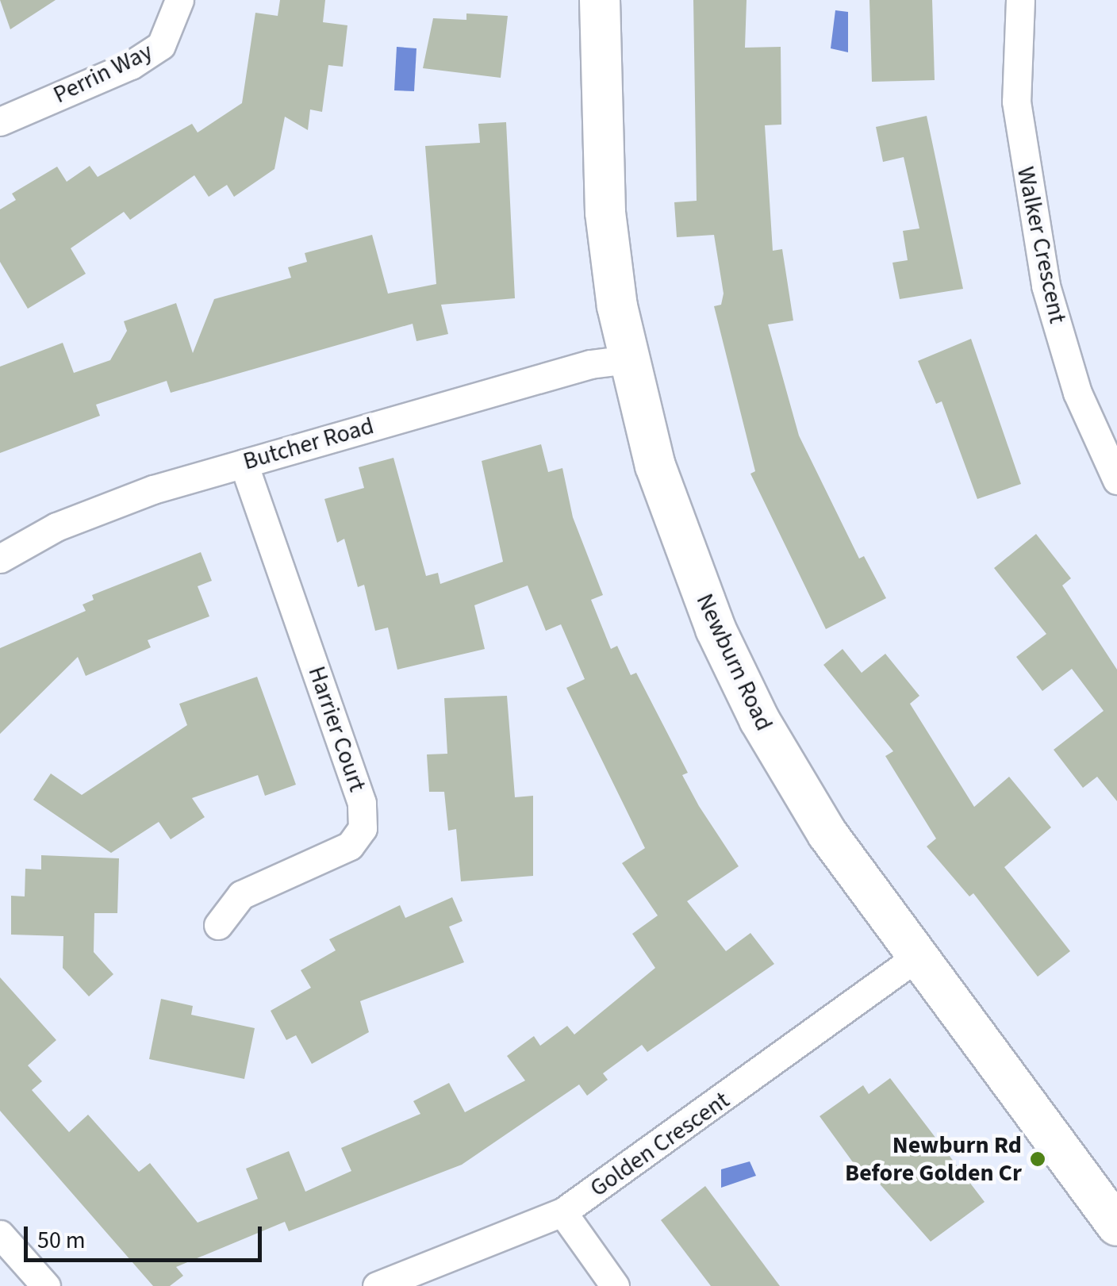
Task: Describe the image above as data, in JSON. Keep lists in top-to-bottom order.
{
  "streets": {
    "street": [
      "Perrin Way",
      "Walker Crescent",
      "Butcher Road",
      "Newburn Road",
      "Harrier Court",
      "Golden Crescent"
    ]
  },
  "crossings": [
    ["Butcher Road", "Newburn Road"],
    ["Butcher Road", "Harrier Court"],
    ["Newburn Road", "Golden Crescent"]
  ],
  "places": ["Newburn Rd Before Golden Cr"],
  "scale_bar": "50 m"
}
